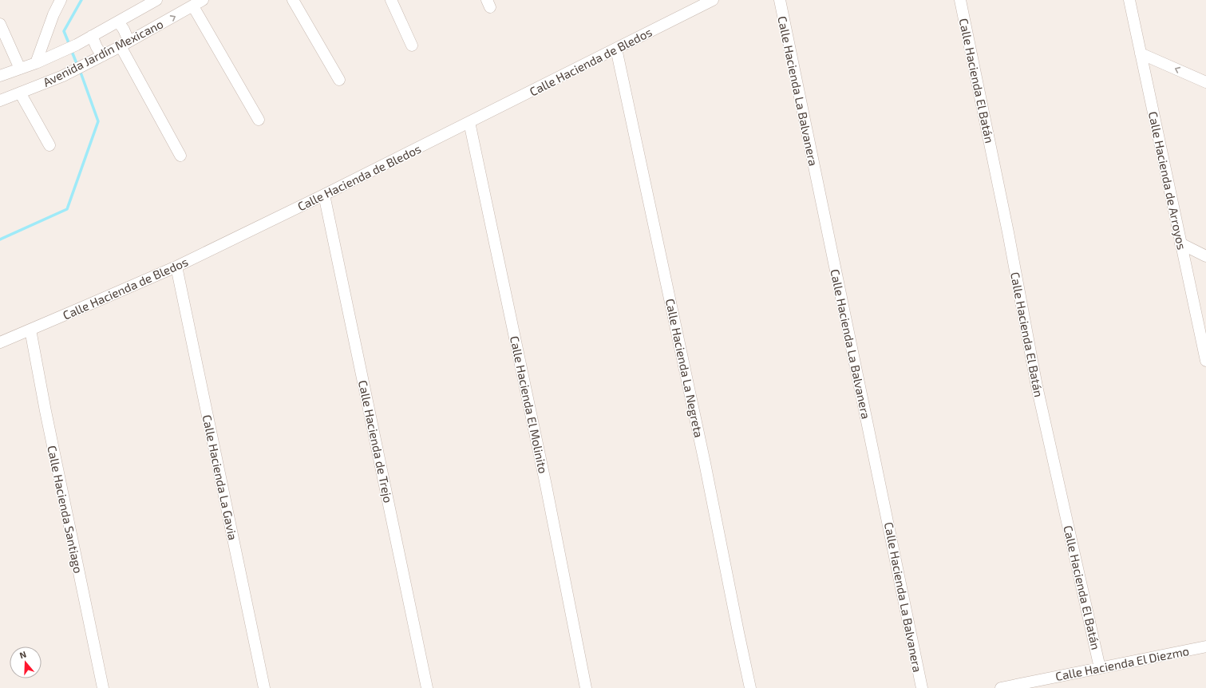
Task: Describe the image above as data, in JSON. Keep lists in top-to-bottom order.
{
  "streets": {
    "street": [
      "Avenida Jardín Mexicano",
      "Calle Hacienda de Bledos",
      "Calle Hacienda El Batán",
      "Calle Hacienda La Balvanera",
      "Calle Hacienda de Arroyos",
      "Calle Hacienda La Negreta",
      "Calle Hacienda El Molinito",
      "Calle Hacienda de Trejo",
      "Calle Hacienda La Gavia",
      "Calle Hacienda Santiago",
      "Calle Hacienda El Diezmo"
    ]
  },
  "crossings": [
    ["Calle Hacienda de Bledos", "Calle Hacienda La Negreta"],
    ["Calle Hacienda de Bledos", "Calle Hacienda El Molinito"],
    ["Calle Hacienda de Bledos", "Calle Hacienda de Trejo"],
    ["Calle Hacienda de Bledos", "Calle Hacienda La Gavia"],
    ["Calle Hacienda de Bledos", "Calle Hacienda Santiago"],
    ["Calle Hacienda El Batán", "Calle Hacienda El Diezmo"]
  ],
  "north": "top"
}
